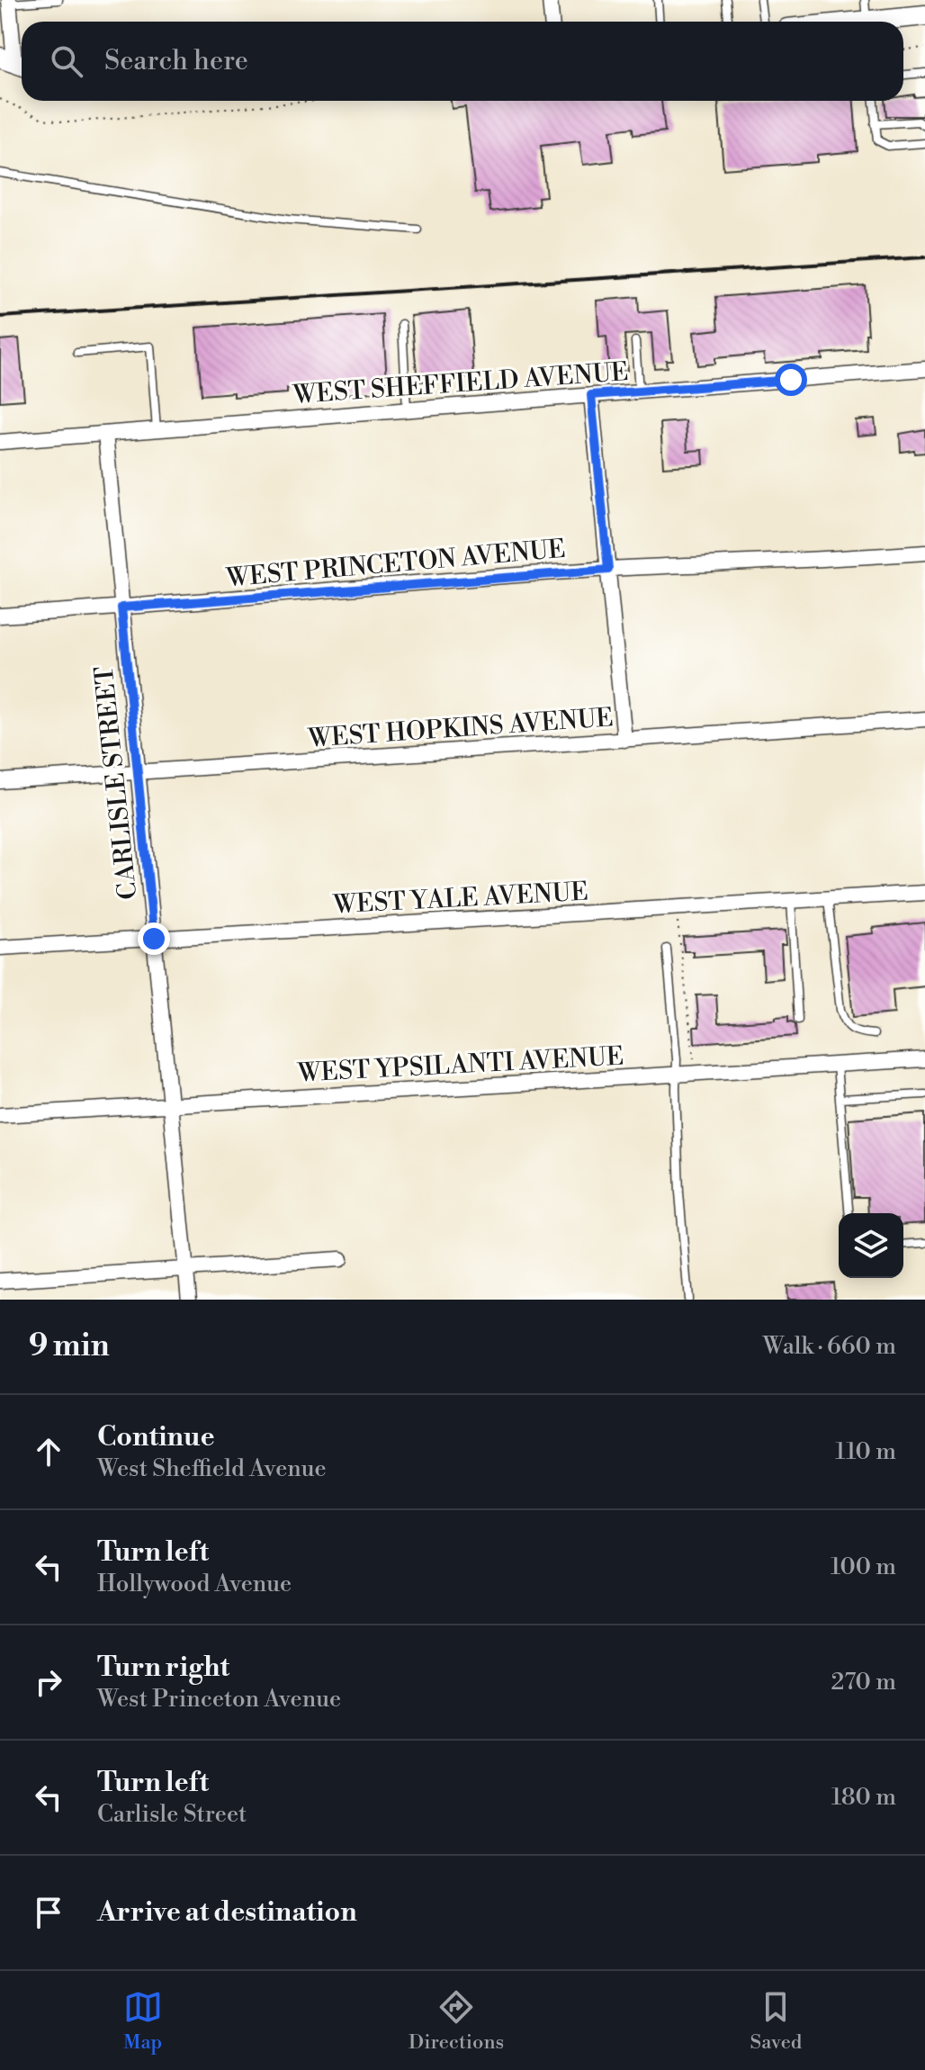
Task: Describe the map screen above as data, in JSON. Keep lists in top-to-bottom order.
{
  "streets": {
    "street": [
      "WEST SHEFFIELD AVENUE",
      "WEST PRINCETON AVENUE",
      "WEST HOPKINS AVENUE",
      "CARLISLE STREET",
      "WEST YALE AVENUE",
      "WEST YPSILANTI AVENUE"
    ]
  },
  "crossings": [
    ["WEST SHEFFIELD AVENUE", "CARLISLE STREET"],
    ["WEST PRINCETON AVENUE", "CARLISLE STREET"],
    ["WEST HOPKINS AVENUE", "CARLISLE STREET"],
    ["CARLISLE STREET", "WEST YALE AVENUE"],
    ["CARLISLE STREET", "WEST YPSILANTI AVENUE"]
  ],
  "page": {
    "search": "Search here",
    "heading": ["9 min", "Walk · 660 m"],
    "list": [
      ["Continue", "West Sheffield Avenue", "110 m"],
      ["Turn left", "Hollywood Avenue", "100 m"],
      ["Turn right", "West Princeton Avenue", "270 m"],
      ["Turn left", "Carlisle Street", "180 m"],
      "Arrive at destination"
    ],
    "nav": ["Map", "Directions", "Saved"]
  }
}
